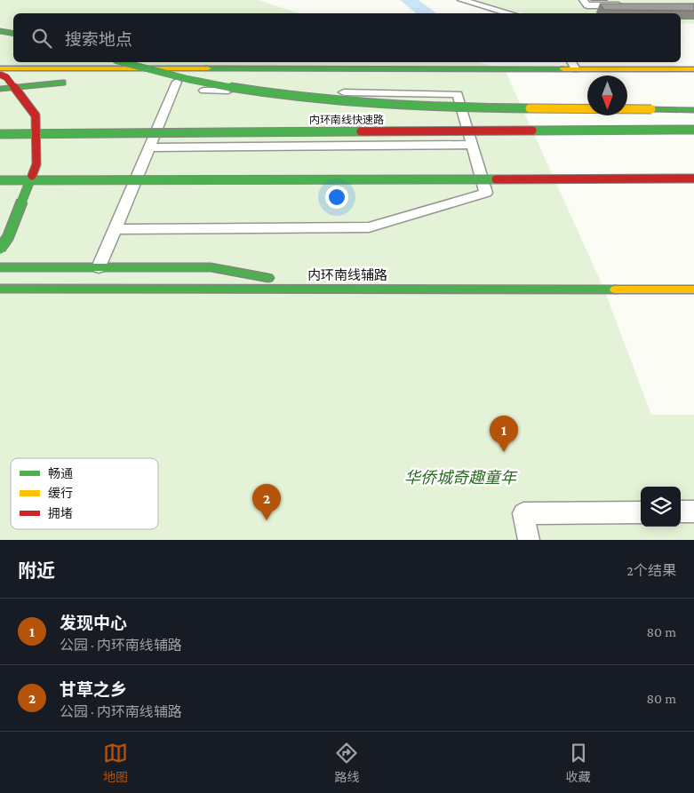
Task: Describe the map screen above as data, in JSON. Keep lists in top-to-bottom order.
{
  "streets": {
    "main road": ["内环南线快速路", "内环南线辅路"]
  },
  "parks": ["华侨城奇趣童年"],
  "legend": ["畅通", "缓行", "拥堵"],
  "north": "bottom",
  "page": {
    "search": "搜索地点",
    "pins": ["1", "2"],
    "heading": ["附近", "2个结果"],
    "list": [
      {
        "mark": "1",
        "name": "发现中心",
        "note": "公园 · 内环南线辅路",
        "value": "80 m"
      },
      {
        "mark": "2",
        "name": "甘草之乡",
        "note": "公园 · 内环南线辅路",
        "value": "80 m"
      }
    ],
    "nav": ["地图", "路线", "收藏"]
  }
}
